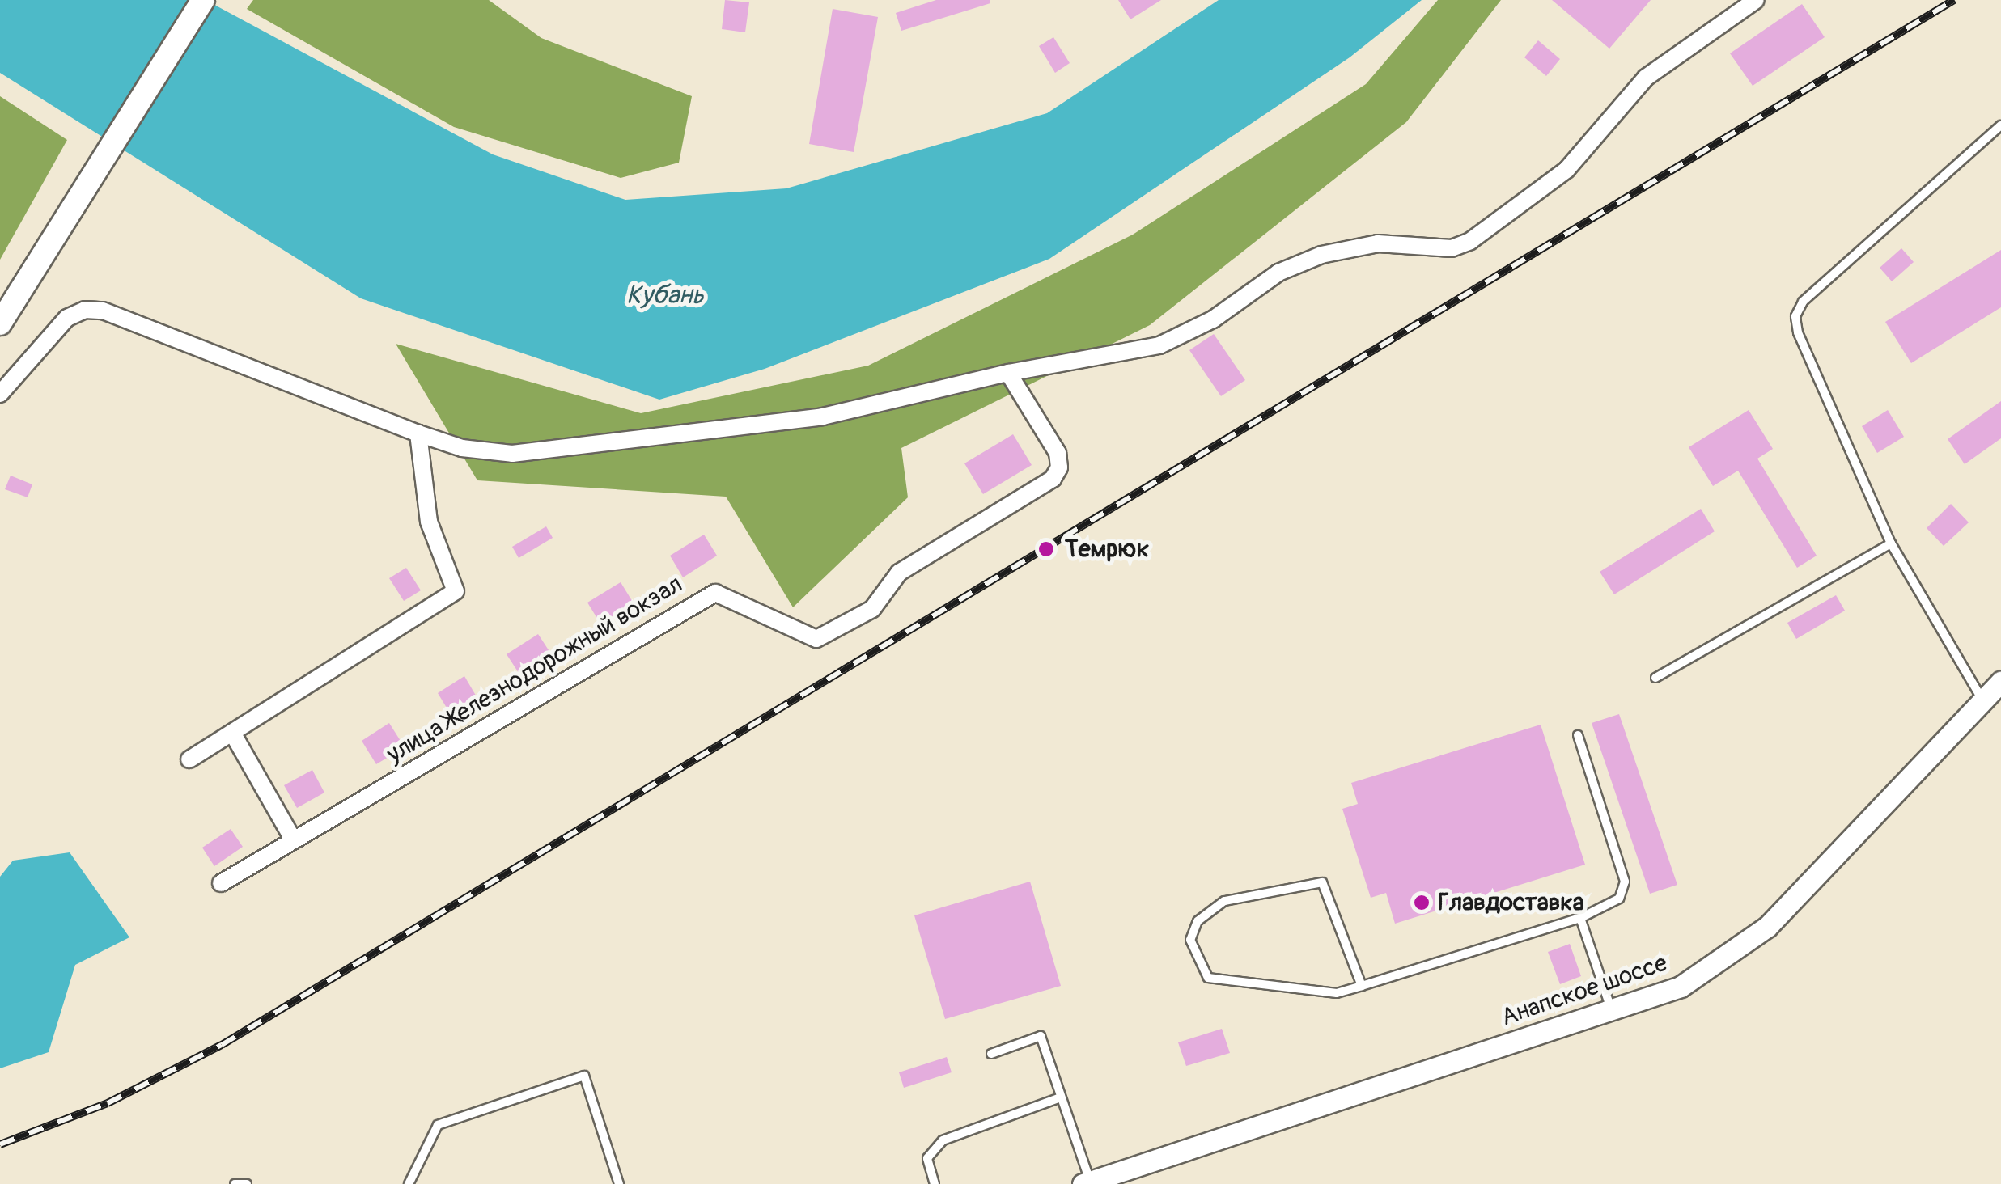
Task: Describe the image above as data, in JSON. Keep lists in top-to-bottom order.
{
  "streets": {
    "street": ["улица Железнодорожный вокзал", "Анапское шоссе"]
  },
  "water": ["Кубань"],
  "places": ["Темрюк", "Главдоставка"]
}
